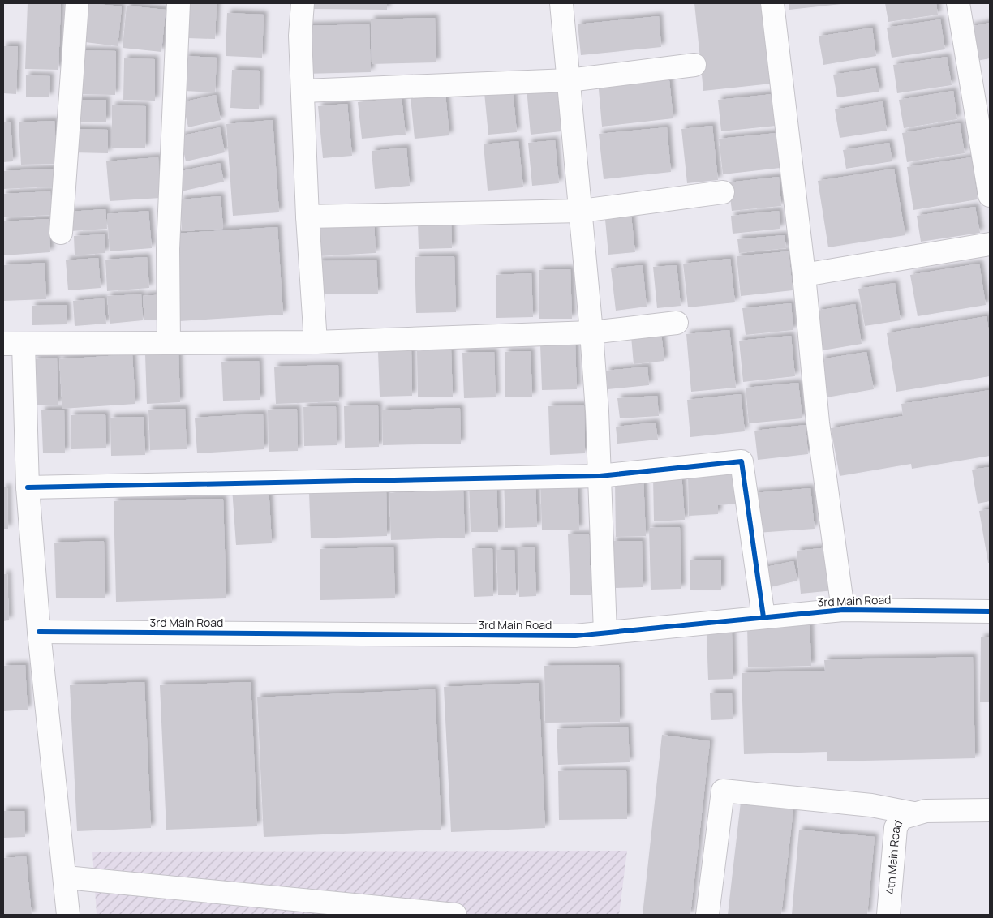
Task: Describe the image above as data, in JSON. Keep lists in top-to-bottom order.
{
  "streets": {
    "street": ["3rd Main Road", "4th Main Road"]
  }
}
